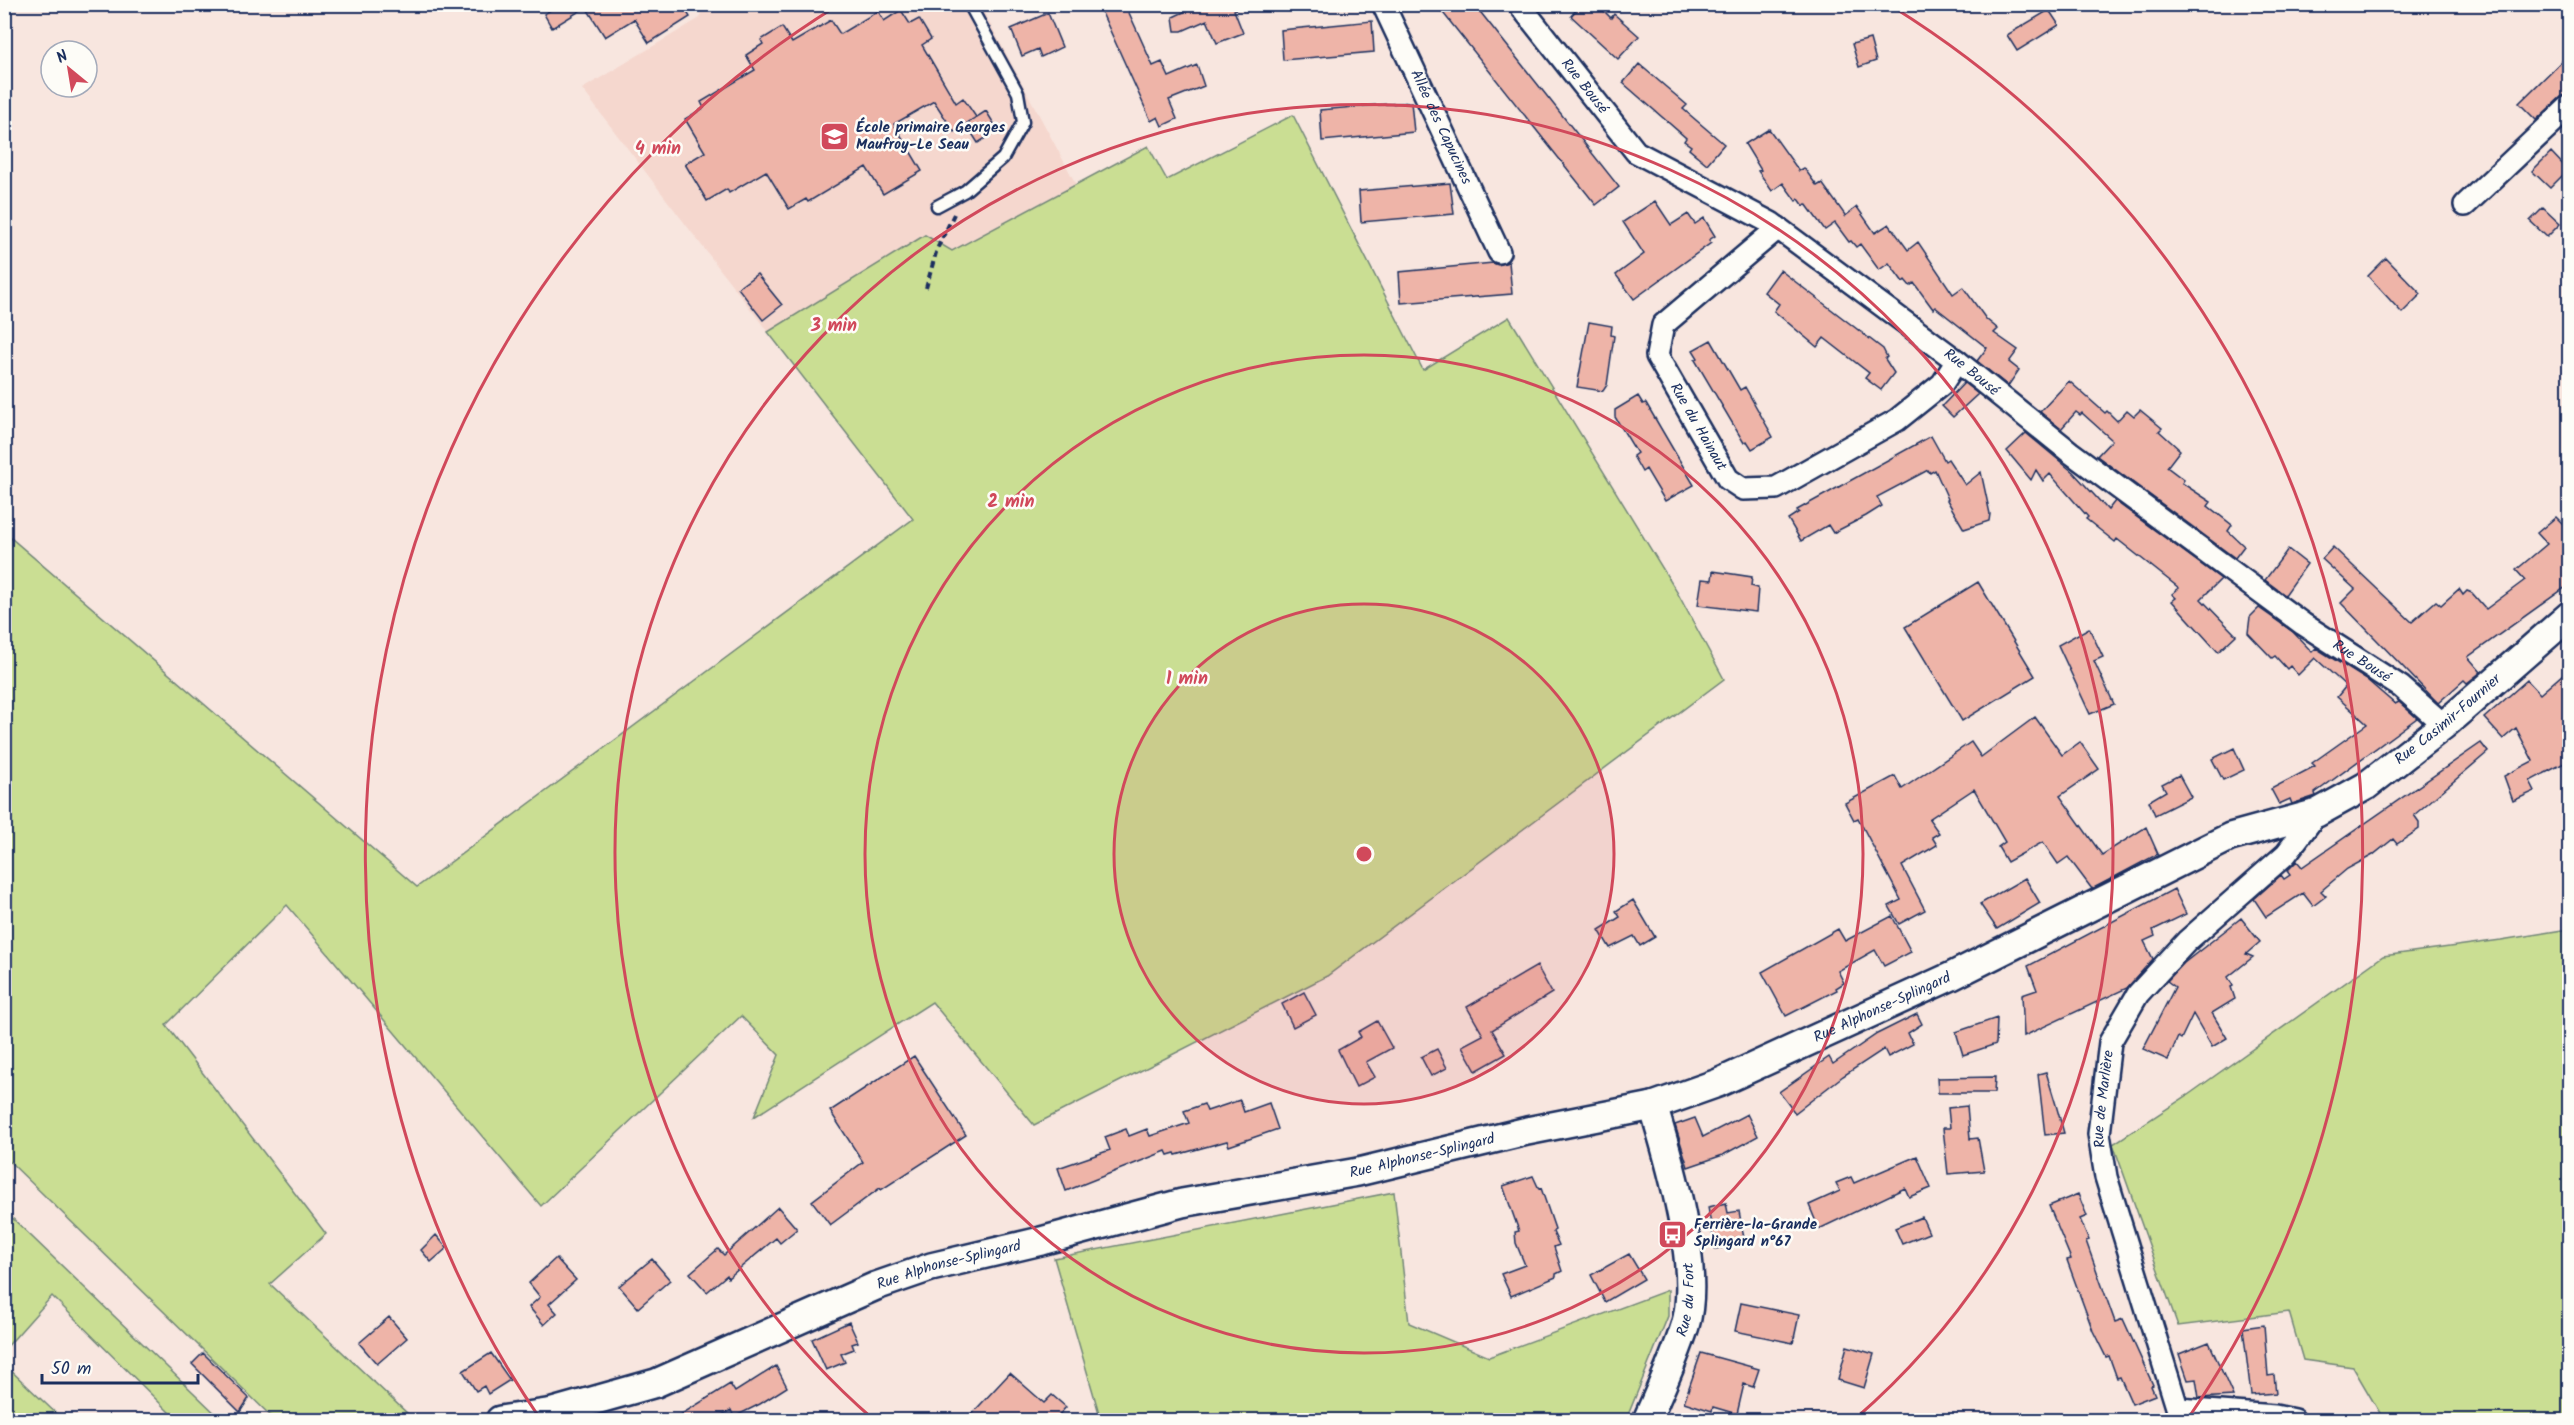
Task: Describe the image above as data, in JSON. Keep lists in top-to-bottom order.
{
  "streets": {
    "street": [
      "Rue Bousé",
      "Allée des Capucines",
      "Rue du Hainaut",
      "Rue Casimir-Fournier",
      "Rue Alphonse-Splingard",
      "Rue de Marlière",
      "Rue du Fort"
    ]
  },
  "crossings": [
    ["Rue Bousé", "Rue du Hainaut"],
    ["Rue Bousé", "Rue Casimir-Fournier"],
    ["Rue Casimir-Fournier", "Rue Alphonse-Splingard"],
    ["Rue Casimir-Fournier", "Rue de Marlière"],
    ["Rue Alphonse-Splingard", "Rue de Marlière"],
    ["Rue Alphonse-Splingard", "Rue du Fort"]
  ],
  "places": {
    "school or university": ["École primaire Georges Maufroy-Le Seau"],
    "bus stop": ["Ferrière-la-Grande Splingard n°67"]
  },
  "scale_bar": "50 m",
  "north": "top left",
  "rings": [
    "4 min",
    "3 min",
    "2 min",
    "1 min"
  ]
}
